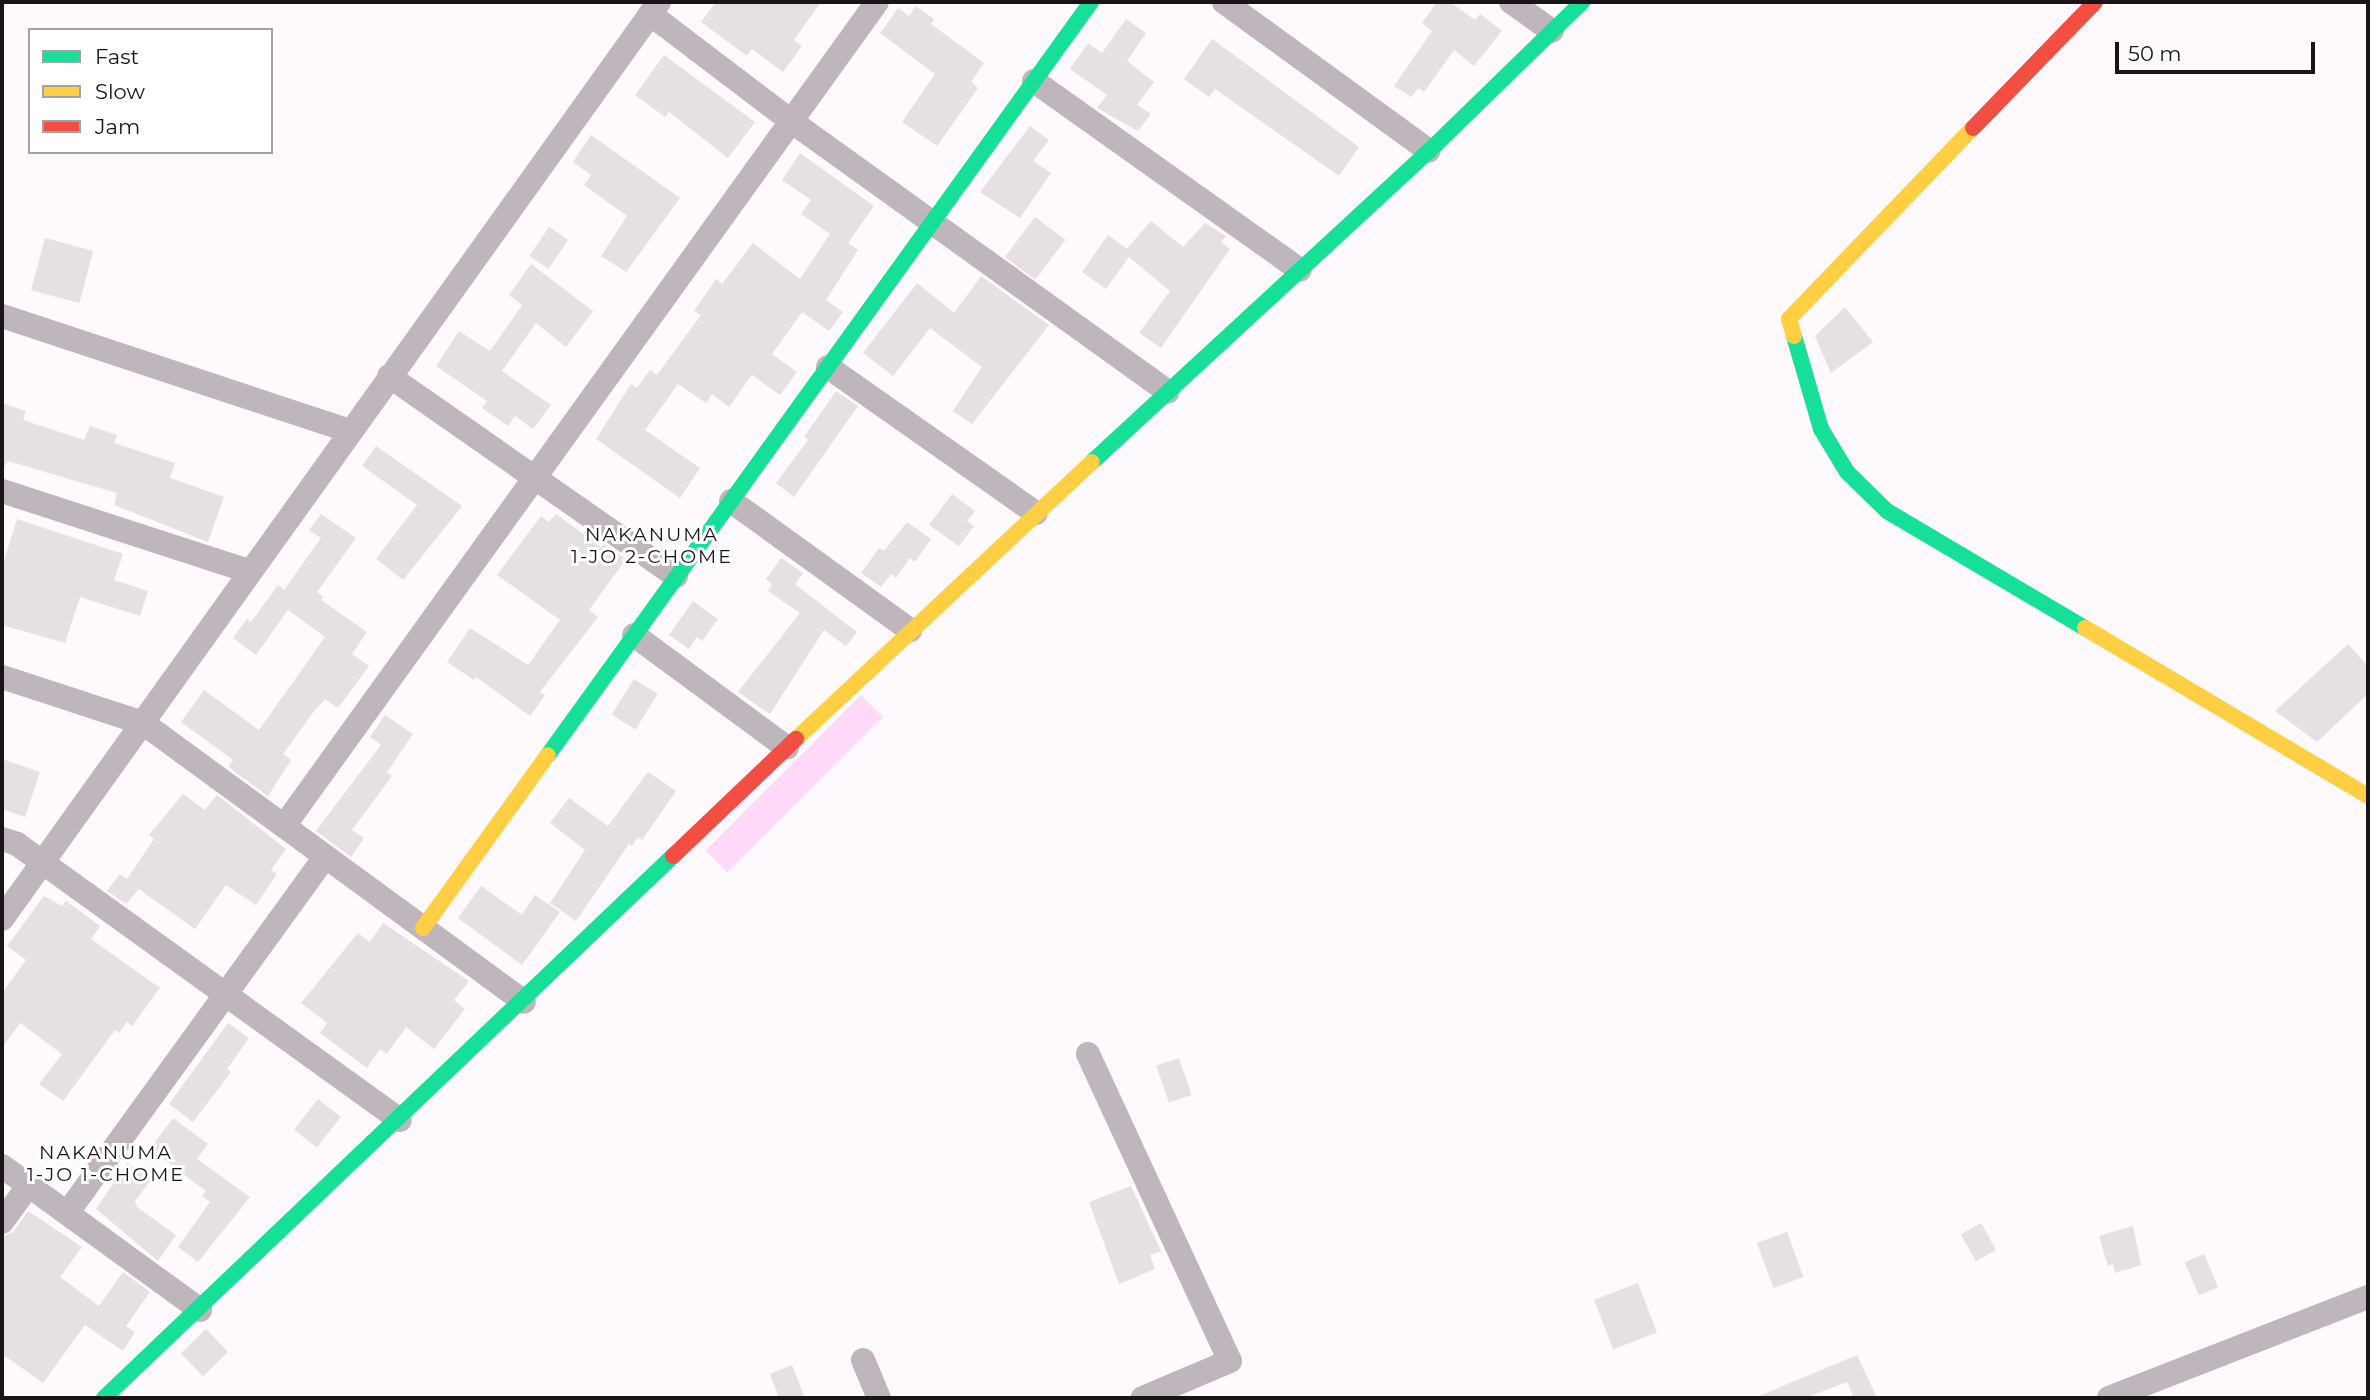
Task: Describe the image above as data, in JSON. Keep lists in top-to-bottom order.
{
  "districts": ["NAKANUMA 1-JO 2-CHOME", "NAKANUMA 1-JO 1-CHOME"],
  "legend": ["Fast", "Slow", "Jam"],
  "scale_bar": "50 m"
}
